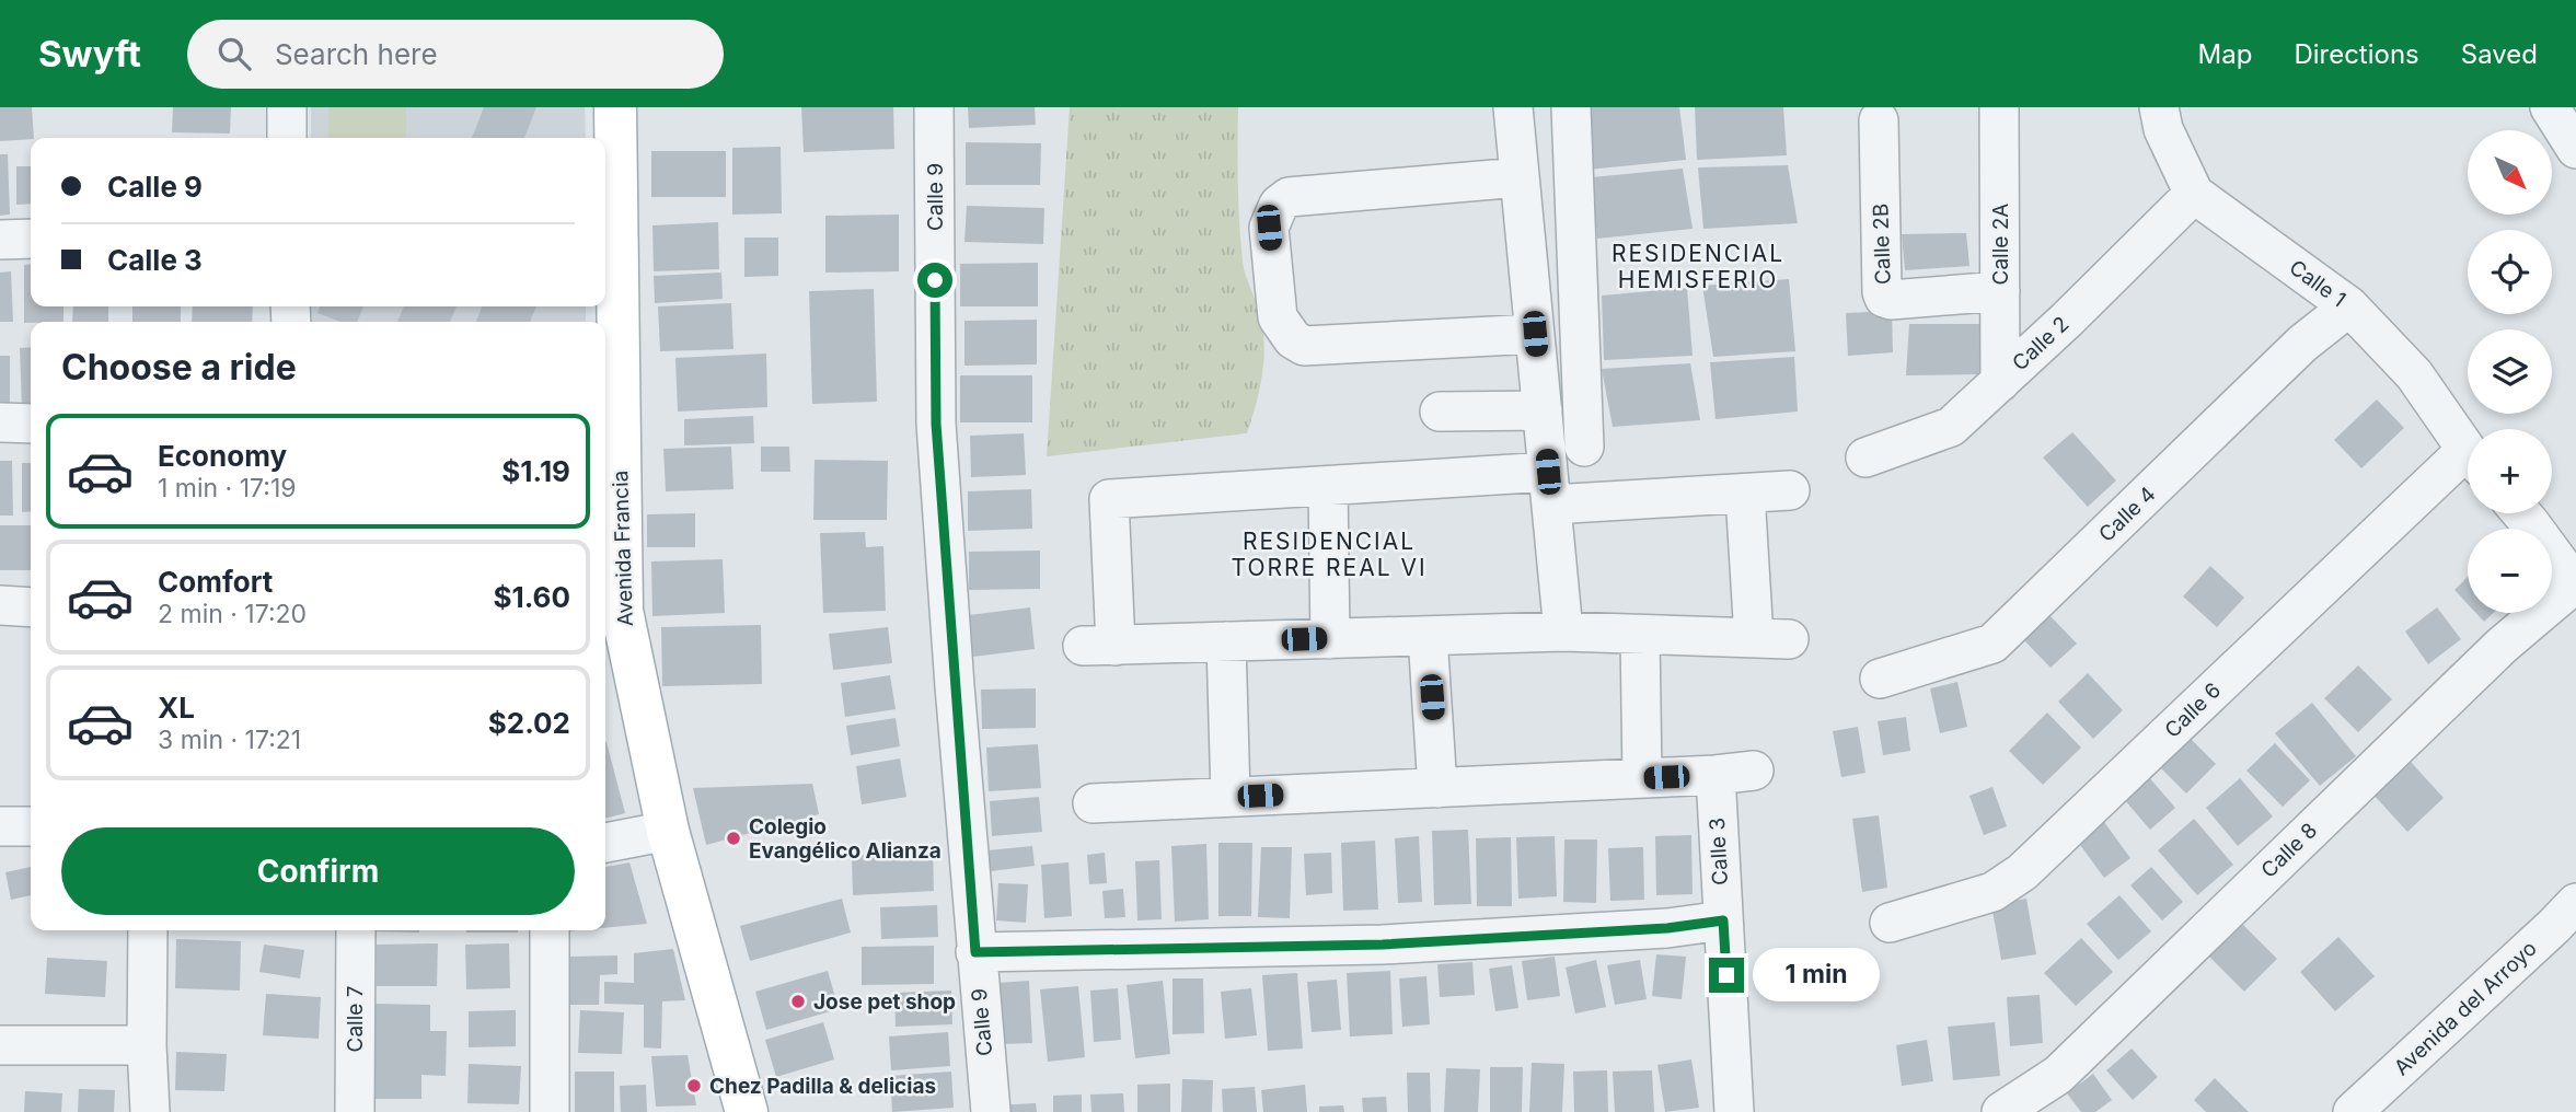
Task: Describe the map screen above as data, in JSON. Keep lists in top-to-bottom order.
{
  "streets": {
    "main road": ["Avenida Francia"],
    "street": [
      "Calle 9",
      "Calle 2B",
      "Calle 2A",
      "Calle 1",
      "Calle 2",
      "Calle 4",
      "Calle 6",
      "Calle 8",
      "Calle 3",
      "Avenida del Arroyo",
      "Calle 7"
    ]
  },
  "crossings": [
    ["Calle 2B", "Calle 2A"],
    ["Calle 2A", "Calle 2"],
    ["Calle 1", "Calle 2"],
    ["Calle 1", "Calle 4"]
  ],
  "districts": ["RESIDENCIAL HEMISFERIO", "RESIDENCIAL TORRE REAL VI"],
  "places": ["Colegio Evangélico Alianza", "Jose pet shop", "Chez Padilla & delicias"],
  "north": "bottom right",
  "page": {
    "header": "Swyft",
    "search": "Search here",
    "nav": ["Map", "Directions", "Saved"],
    "map_buttons": ["+", "−"],
    "banner": ["Calle 9", "Calle 3"],
    "heading": "Choose a ride",
    "list": [
      {
        "name": "Economy",
        "note": "1 min · 17:19",
        "value": "$1.19"
      },
      {
        "name": "Comfort",
        "note": "2 min · 17:20",
        "value": "$1.60"
      },
      {
        "name": "XL",
        "note": "3 min · 17:21",
        "value": "$2.02"
      }
    ],
    "buttons": "Confirm",
    "bubble": "1 min"
  }
}
